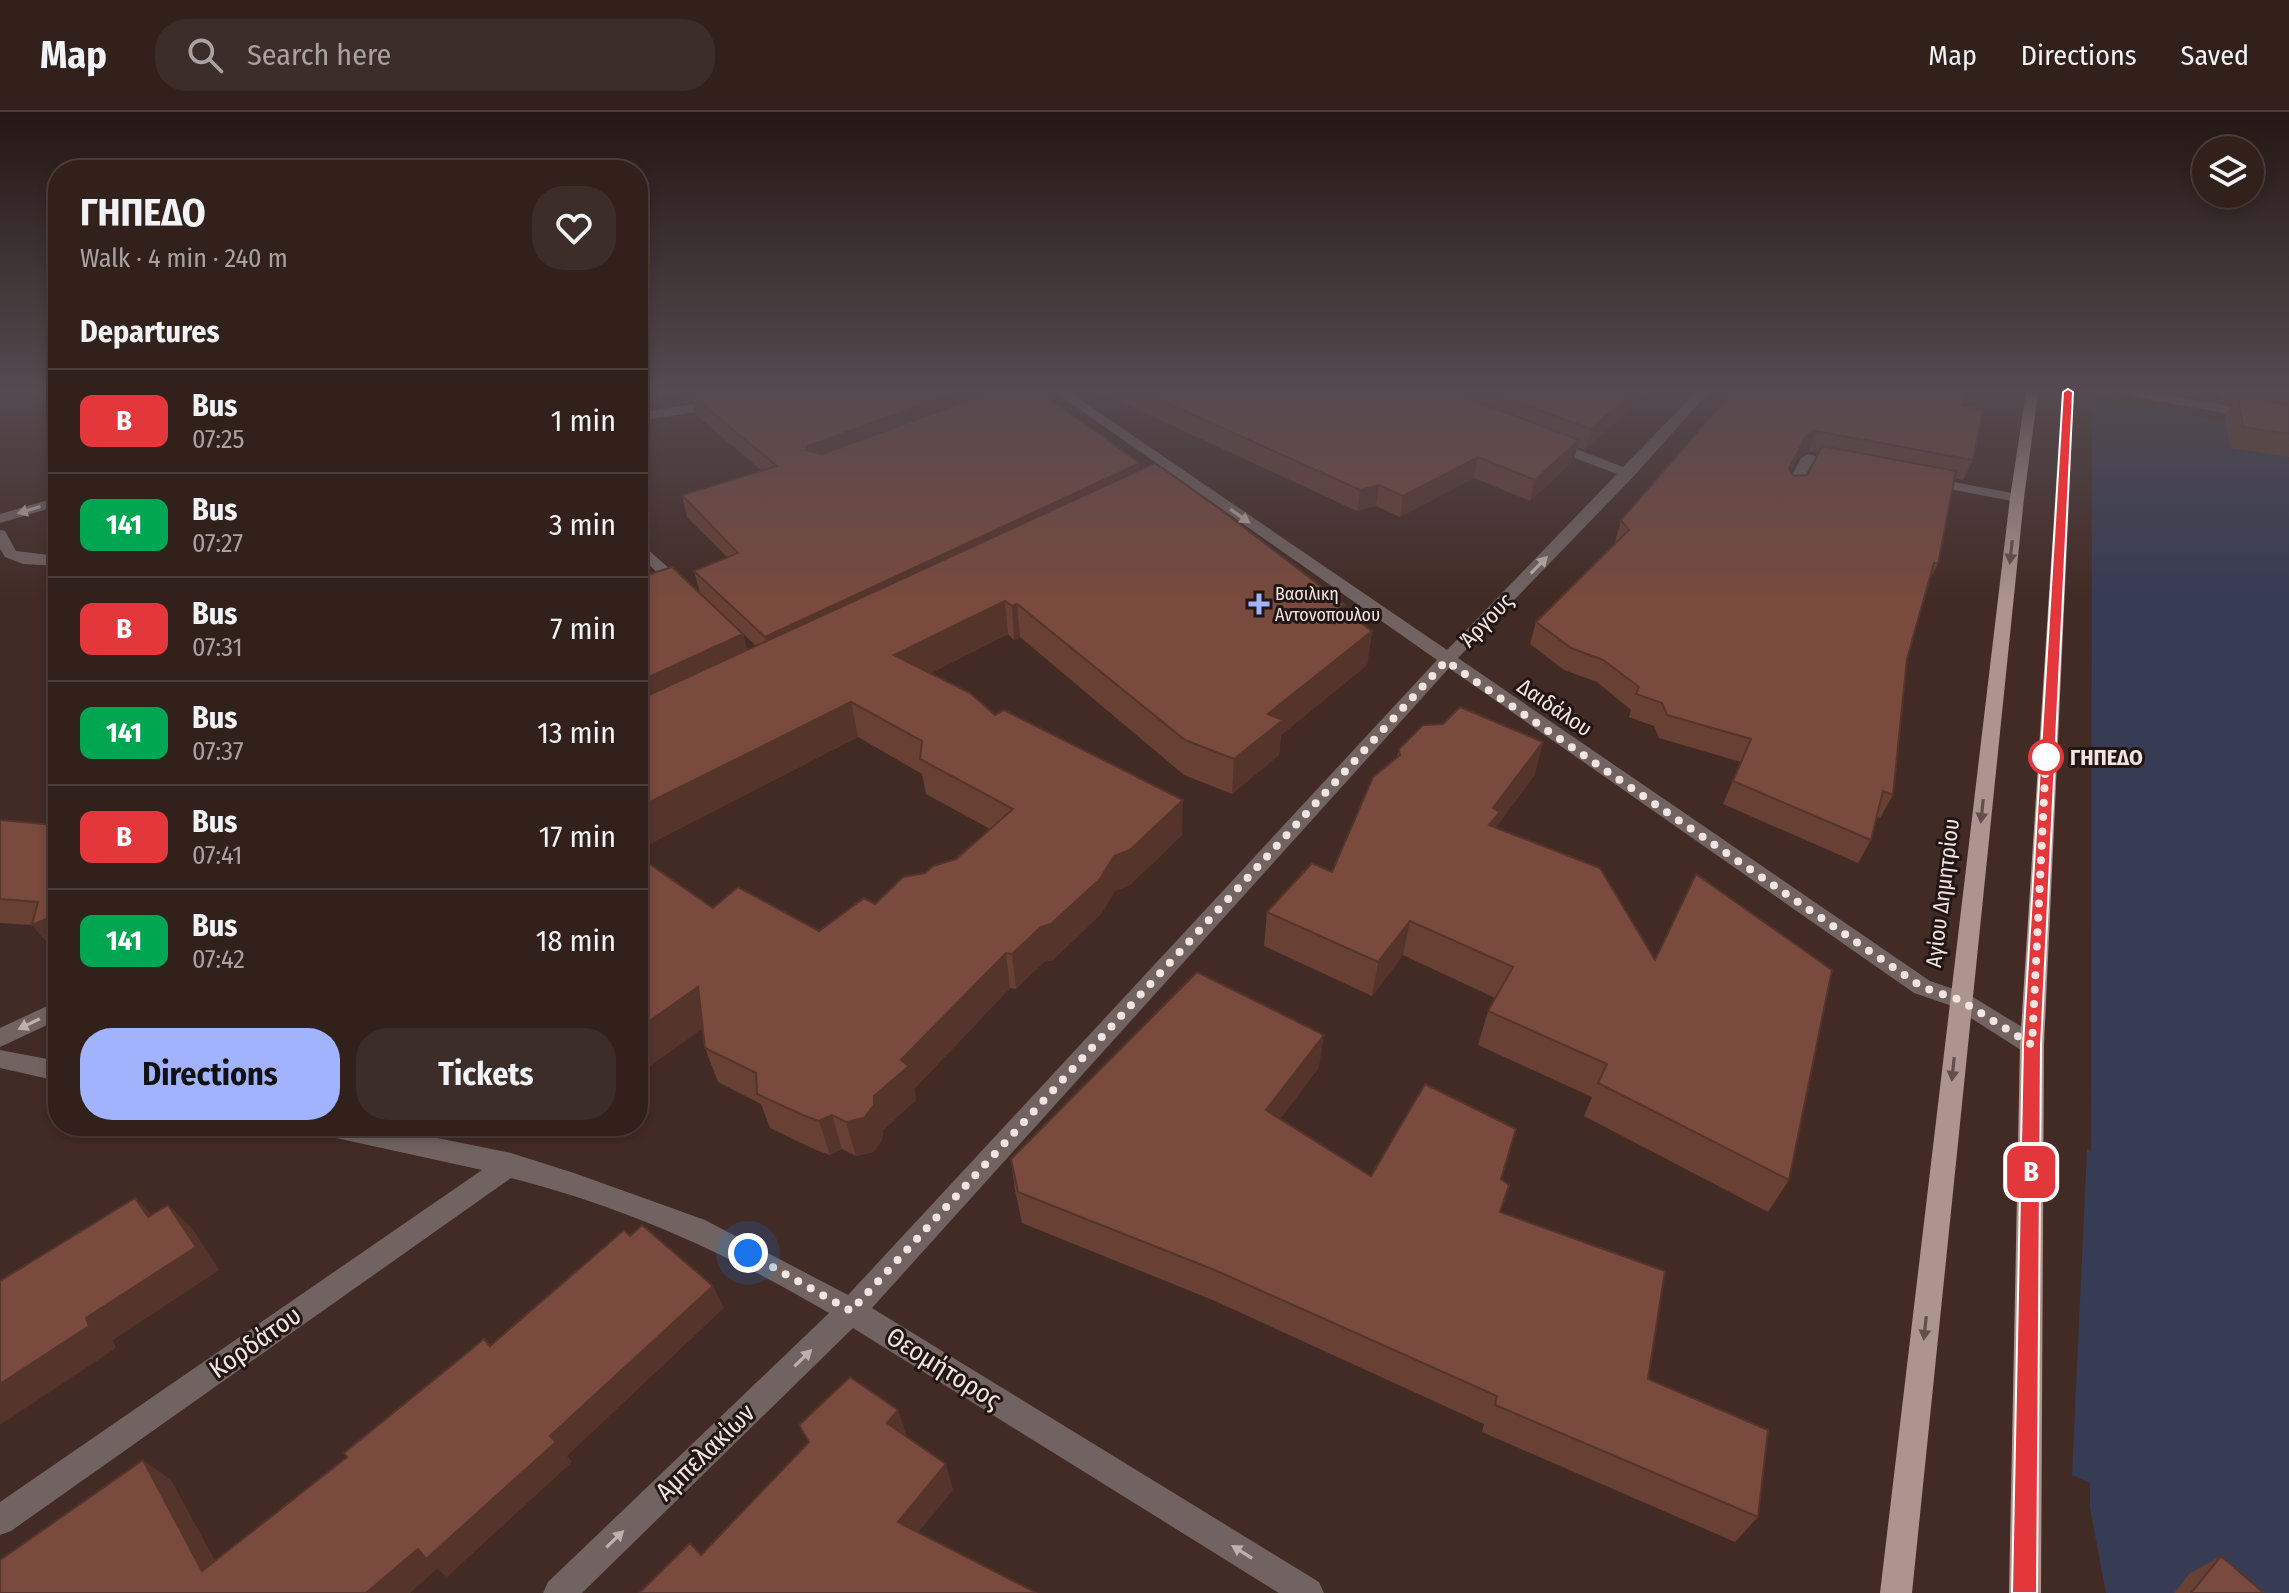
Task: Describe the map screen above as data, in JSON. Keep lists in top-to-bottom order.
{
  "streets": {
    "main road": ["Αγίου Δημητρίου"],
    "street": [
      "Άργους",
      "Δαιδάλου",
      "Κορδάτου",
      "Θεομήτορος",
      "Αμπελακίων"
    ]
  },
  "crossings": [
    ["Άργους", "Δαιδάλου"],
    ["Άργους", "Θεομήτορος"],
    ["Άργους", "Αμπελακίων"],
    ["Δαιδάλου", "Αγίου Δημητρίου"],
    ["Κορδάτου", "Θεομήτορος"],
    ["Θεομήτορος", "Αμπελακίων"]
  ],
  "one_way": ["Θεομήτορος", "Αμπελακίων"],
  "places": {
    "health": ["Βασιλικη Αντονοπουλου"],
    "other": ["ΓΗΠΕΔΟ"]
  },
  "lines": ["bus line Β"],
  "page": {
    "header": "Map",
    "search": "Search here",
    "nav": ["Map", "Directions", "Saved"],
    "on_map": "Β",
    "heading": [
      ["ΓΗΠΕΔΟ", "Walk · 4 min · 240 m"],
      "Departures"
    ],
    "list": [
      {
        "mark": "Β",
        "name": "Bus",
        "note": "07:25",
        "value": "1 min"
      },
      {
        "mark": "141",
        "name": "Bus",
        "note": "07:27",
        "value": "3 min"
      },
      {
        "mark": "Β",
        "name": "Bus",
        "note": "07:31",
        "value": "7 min"
      },
      {
        "mark": "141",
        "name": "Bus",
        "note": "07:37",
        "value": "13 min"
      },
      {
        "mark": "Β",
        "name": "Bus",
        "note": "07:41",
        "value": "17 min"
      },
      {
        "mark": "141",
        "name": "Bus",
        "note": "07:42",
        "value": "18 min"
      }
    ],
    "buttons": ["Directions", "Tickets"]
  }
}
